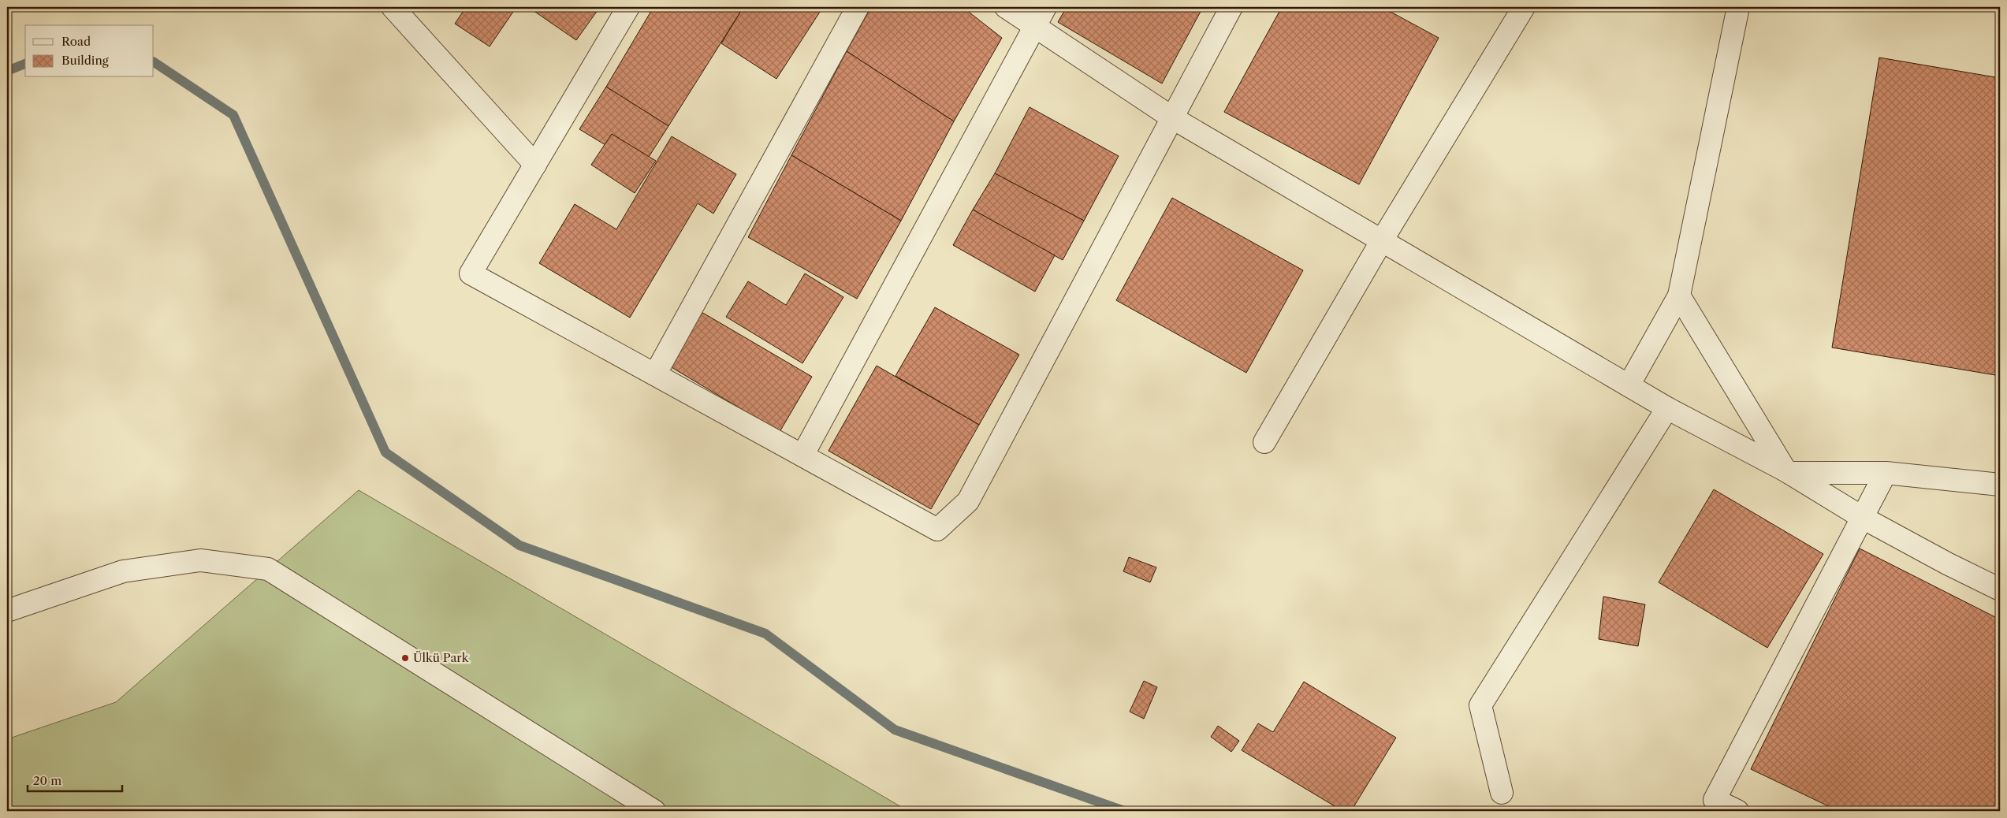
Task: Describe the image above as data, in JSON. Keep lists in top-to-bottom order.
{
  "places": ["Ülkü Park"],
  "legend": ["Road", "Building"],
  "scale_bar": "20 m"
}
